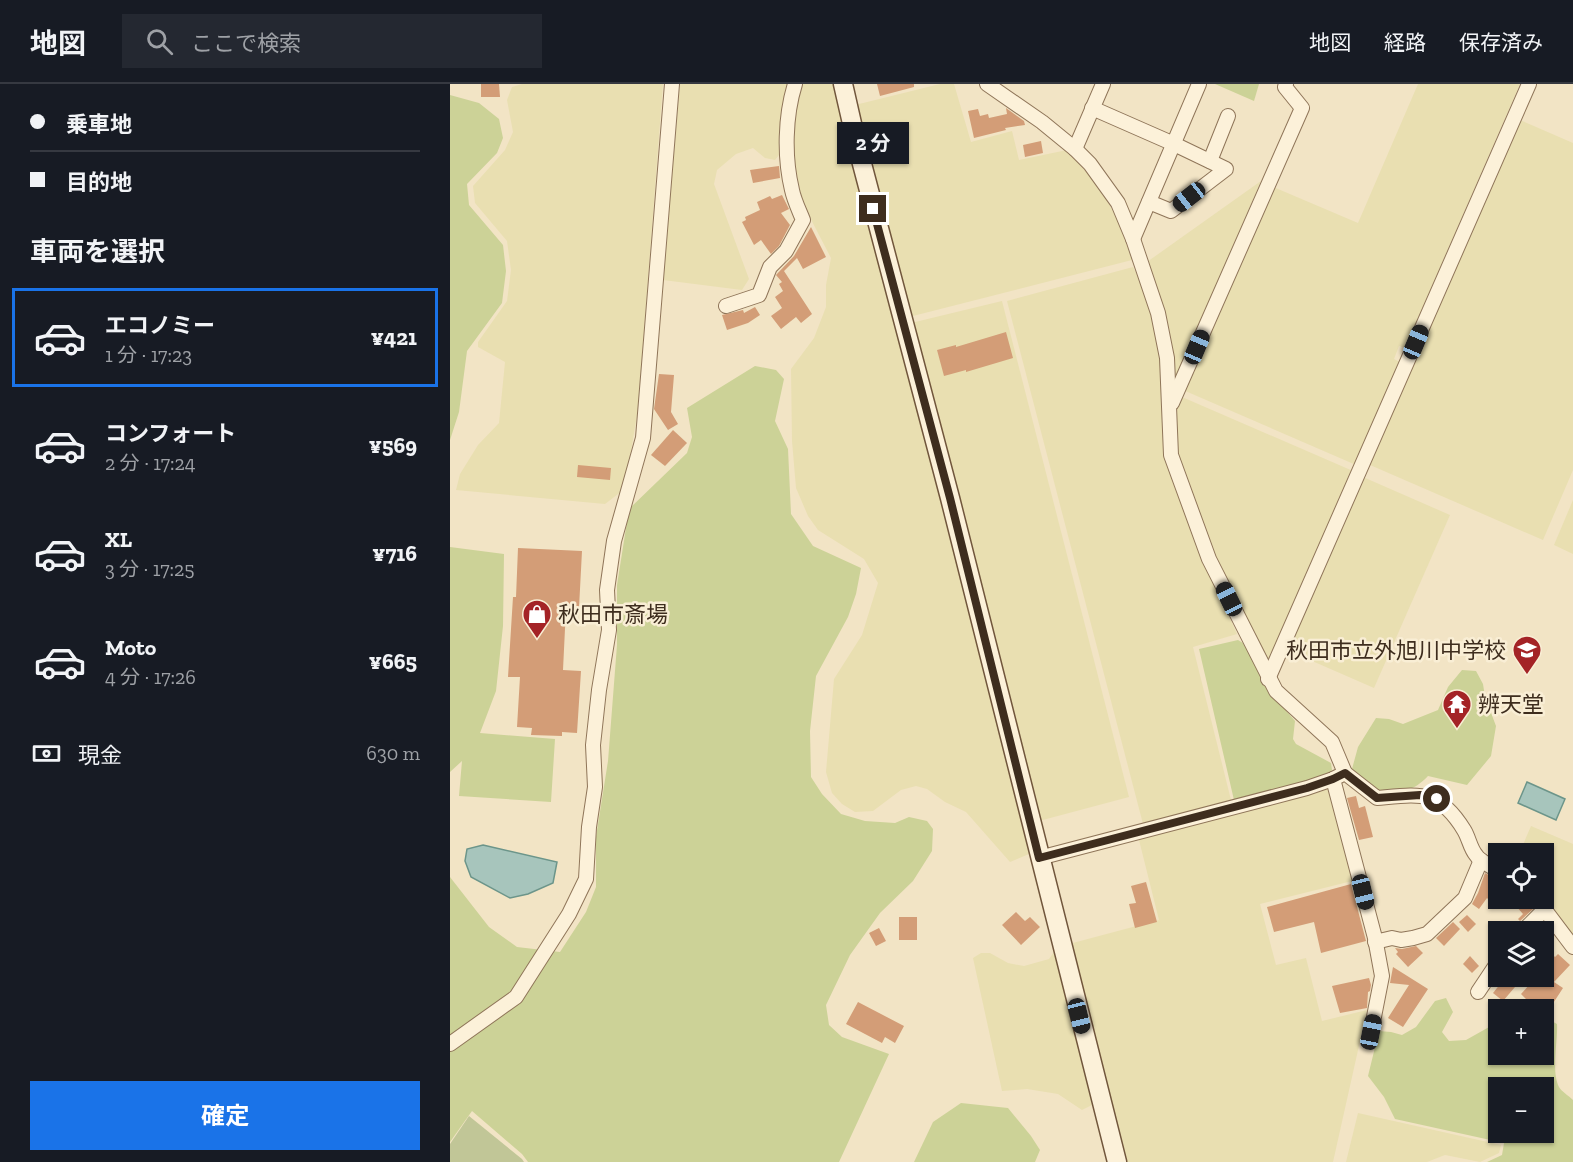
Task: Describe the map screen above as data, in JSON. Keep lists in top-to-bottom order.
{
  "places": {
    "shop": ["秋田市斎場"],
    "school or university": ["秋田市立外旭川中学校"],
    "temple": ["辨天堂"]
  },
  "page": {
    "header": "地図",
    "search": "ここで検索",
    "nav": ["地図", "経路", "保存済み"],
    "banner": ["乗車地", "目的地"],
    "bubble": "2 分",
    "heading": "車両を選択",
    "list": [
      {
        "name": "エコノミー",
        "note": "1 分 · 17:23",
        "value": "¥421"
      },
      {
        "name": "コンフォート",
        "note": "2 分 · 17:24",
        "value": "¥569"
      },
      {
        "name": "XL",
        "note": "3 分 · 17:25",
        "value": "¥716"
      },
      {
        "name": "Moto",
        "note": "4 分 · 17:26",
        "value": "¥665"
      }
    ],
    "pay": ["現金", "630 m"],
    "map_buttons": ["+", "−"],
    "buttons": "確定"
  }
}
